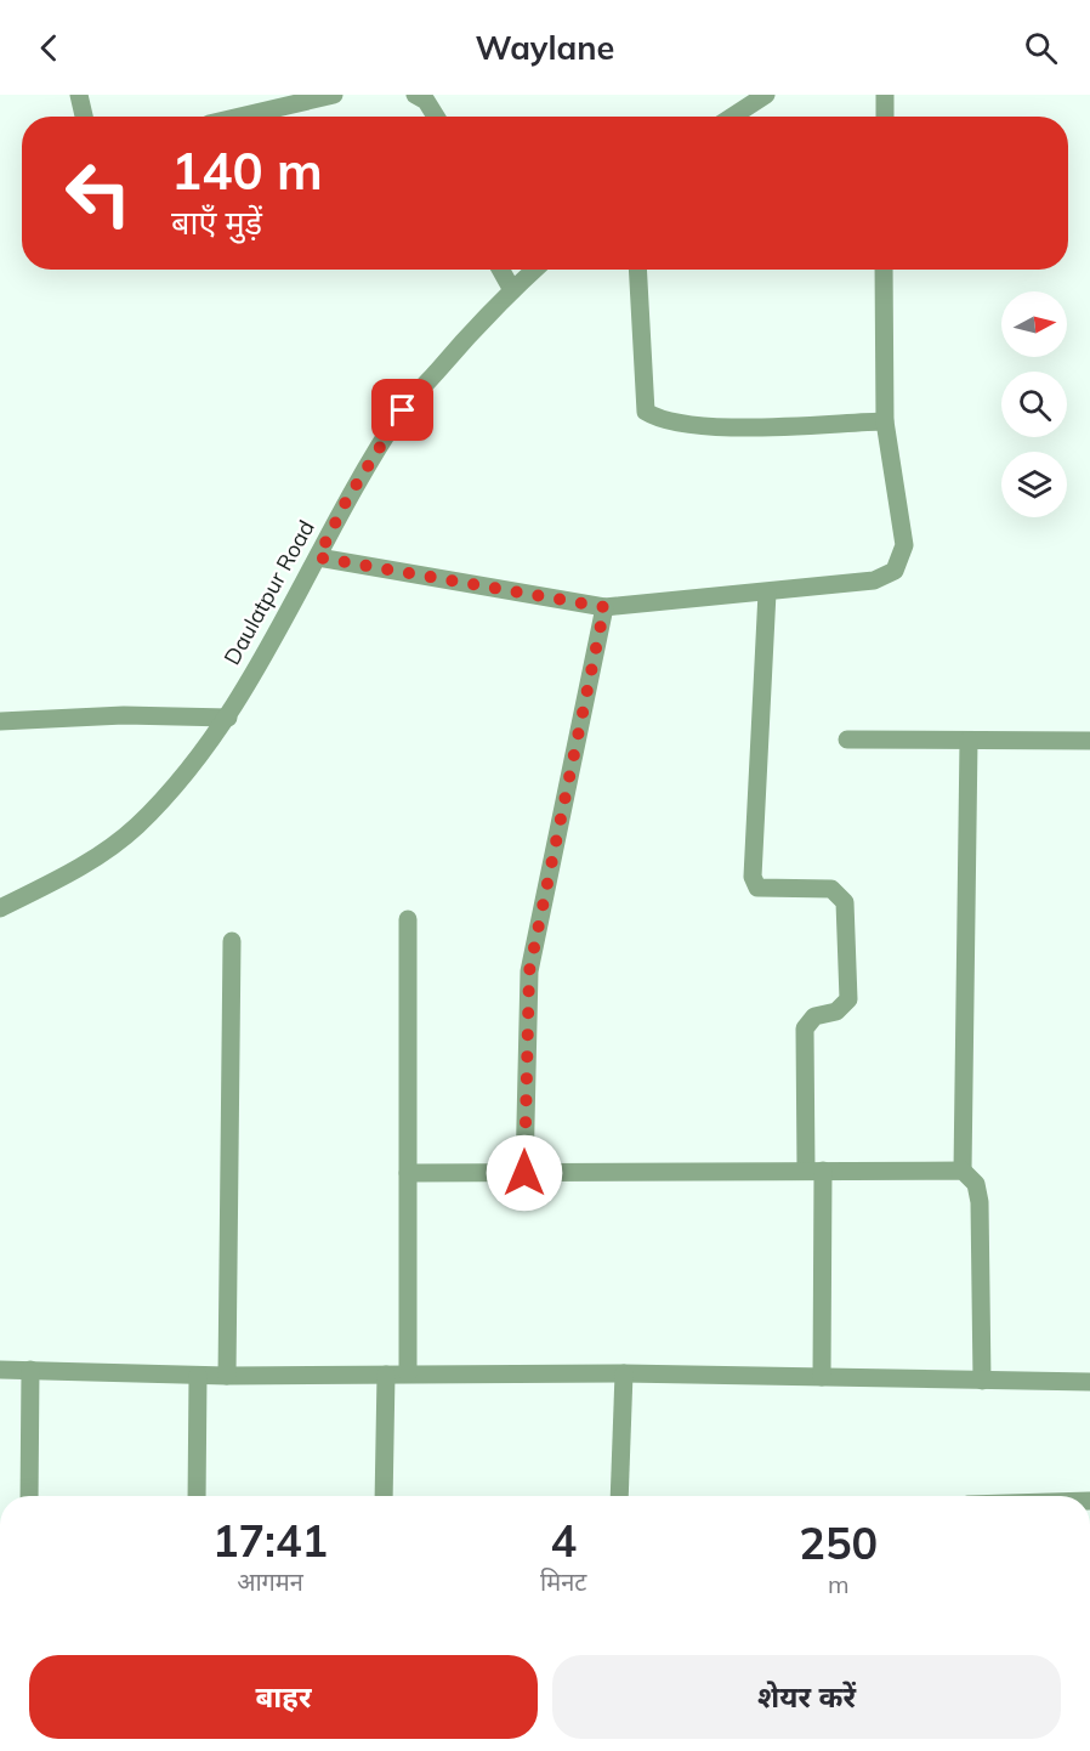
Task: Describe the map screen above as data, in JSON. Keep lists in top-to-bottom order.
{
  "streets": {
    "street": ["Daulatpur Road"]
  },
  "north": "right",
  "page": {
    "header": "Waylane",
    "turn": ["140 m", "बाएँ मुड़ें"],
    "eta": [
      "17:41",
      "आगमन",
      "4",
      "मिनट",
      "250",
      "m"
    ],
    "buttons": ["बाहर", "शेयर करें"]
  }
}
